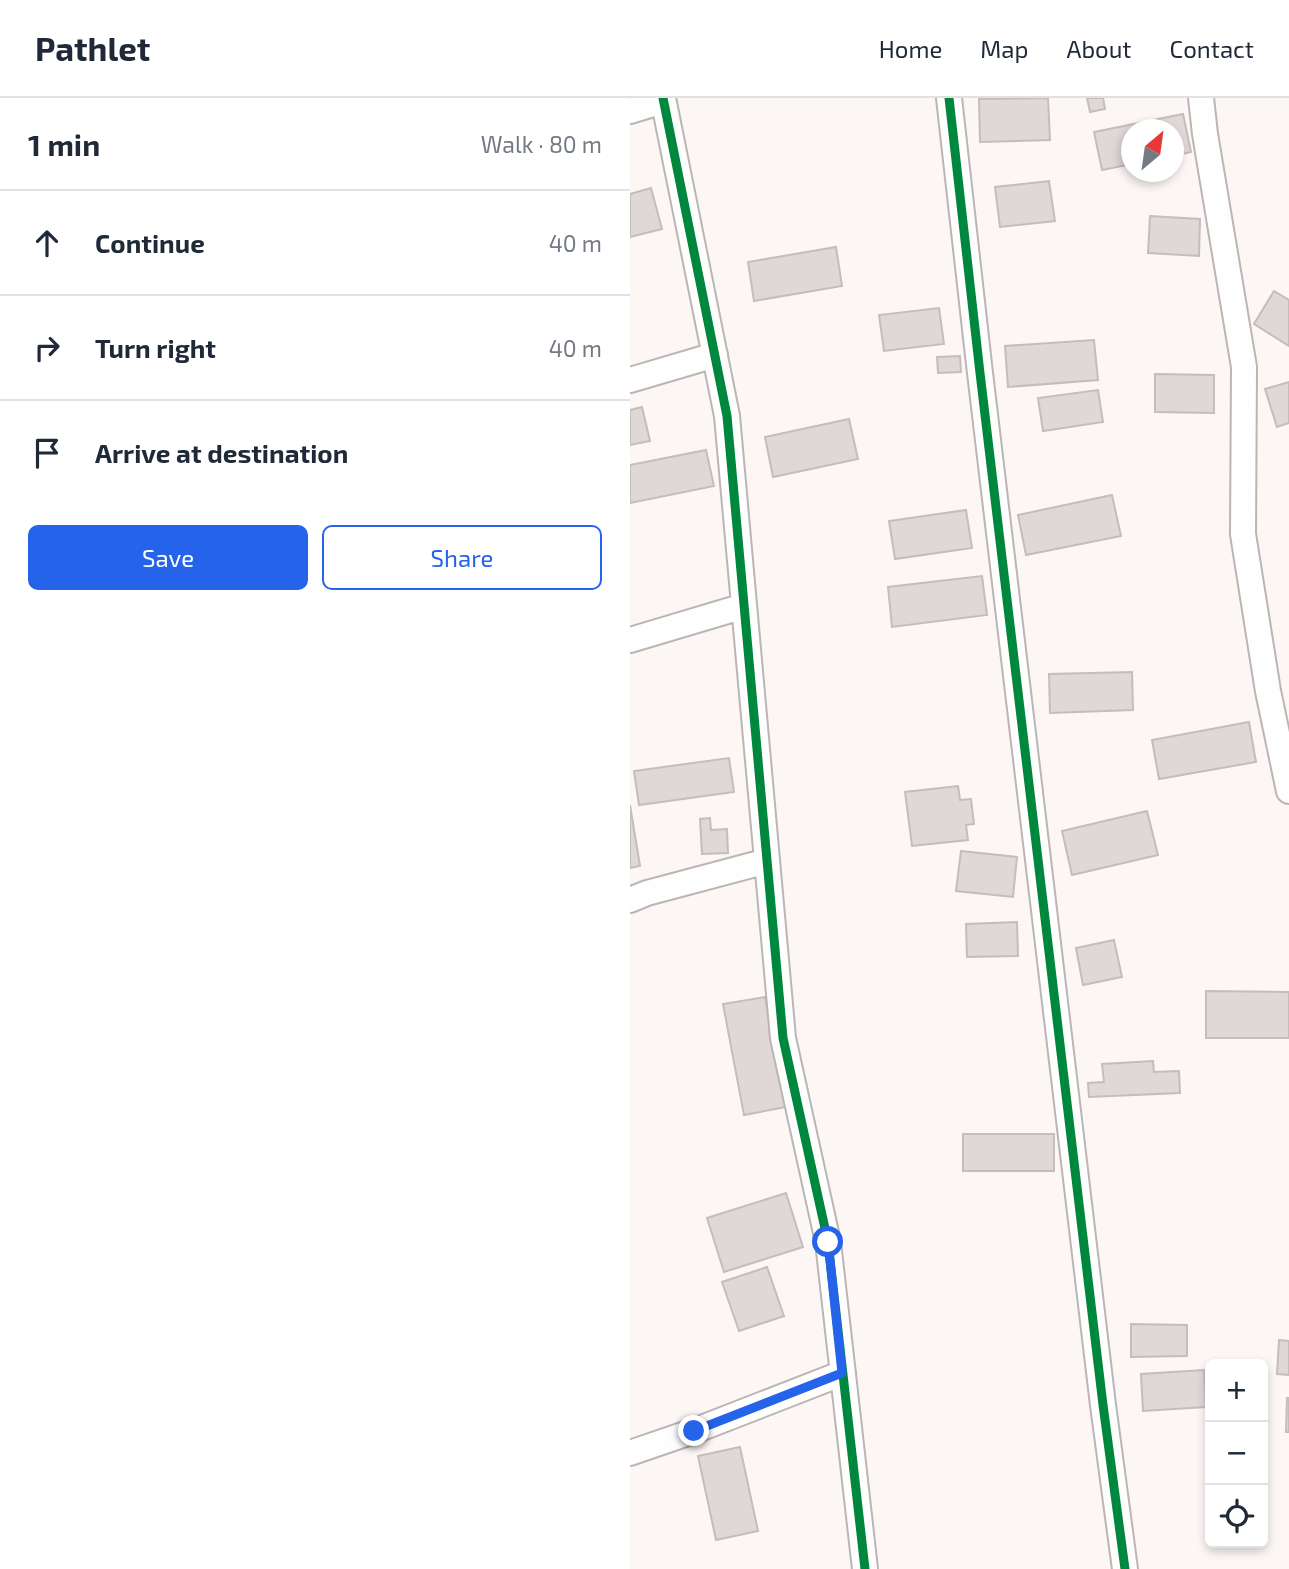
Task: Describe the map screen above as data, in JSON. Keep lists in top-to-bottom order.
{
  "north": "top right",
  "page": {
    "header": "Pathlet",
    "nav": [
      "Home",
      "Map",
      "About",
      "Contact"
    ],
    "heading": ["1 min", "Walk · 80 m"],
    "list": [
      ["Continue", "40 m"],
      ["Turn right", "40 m"],
      "Arrive at destination"
    ],
    "buttons": ["Save", "Share"],
    "map_buttons": ["+", "−"]
  }
}
